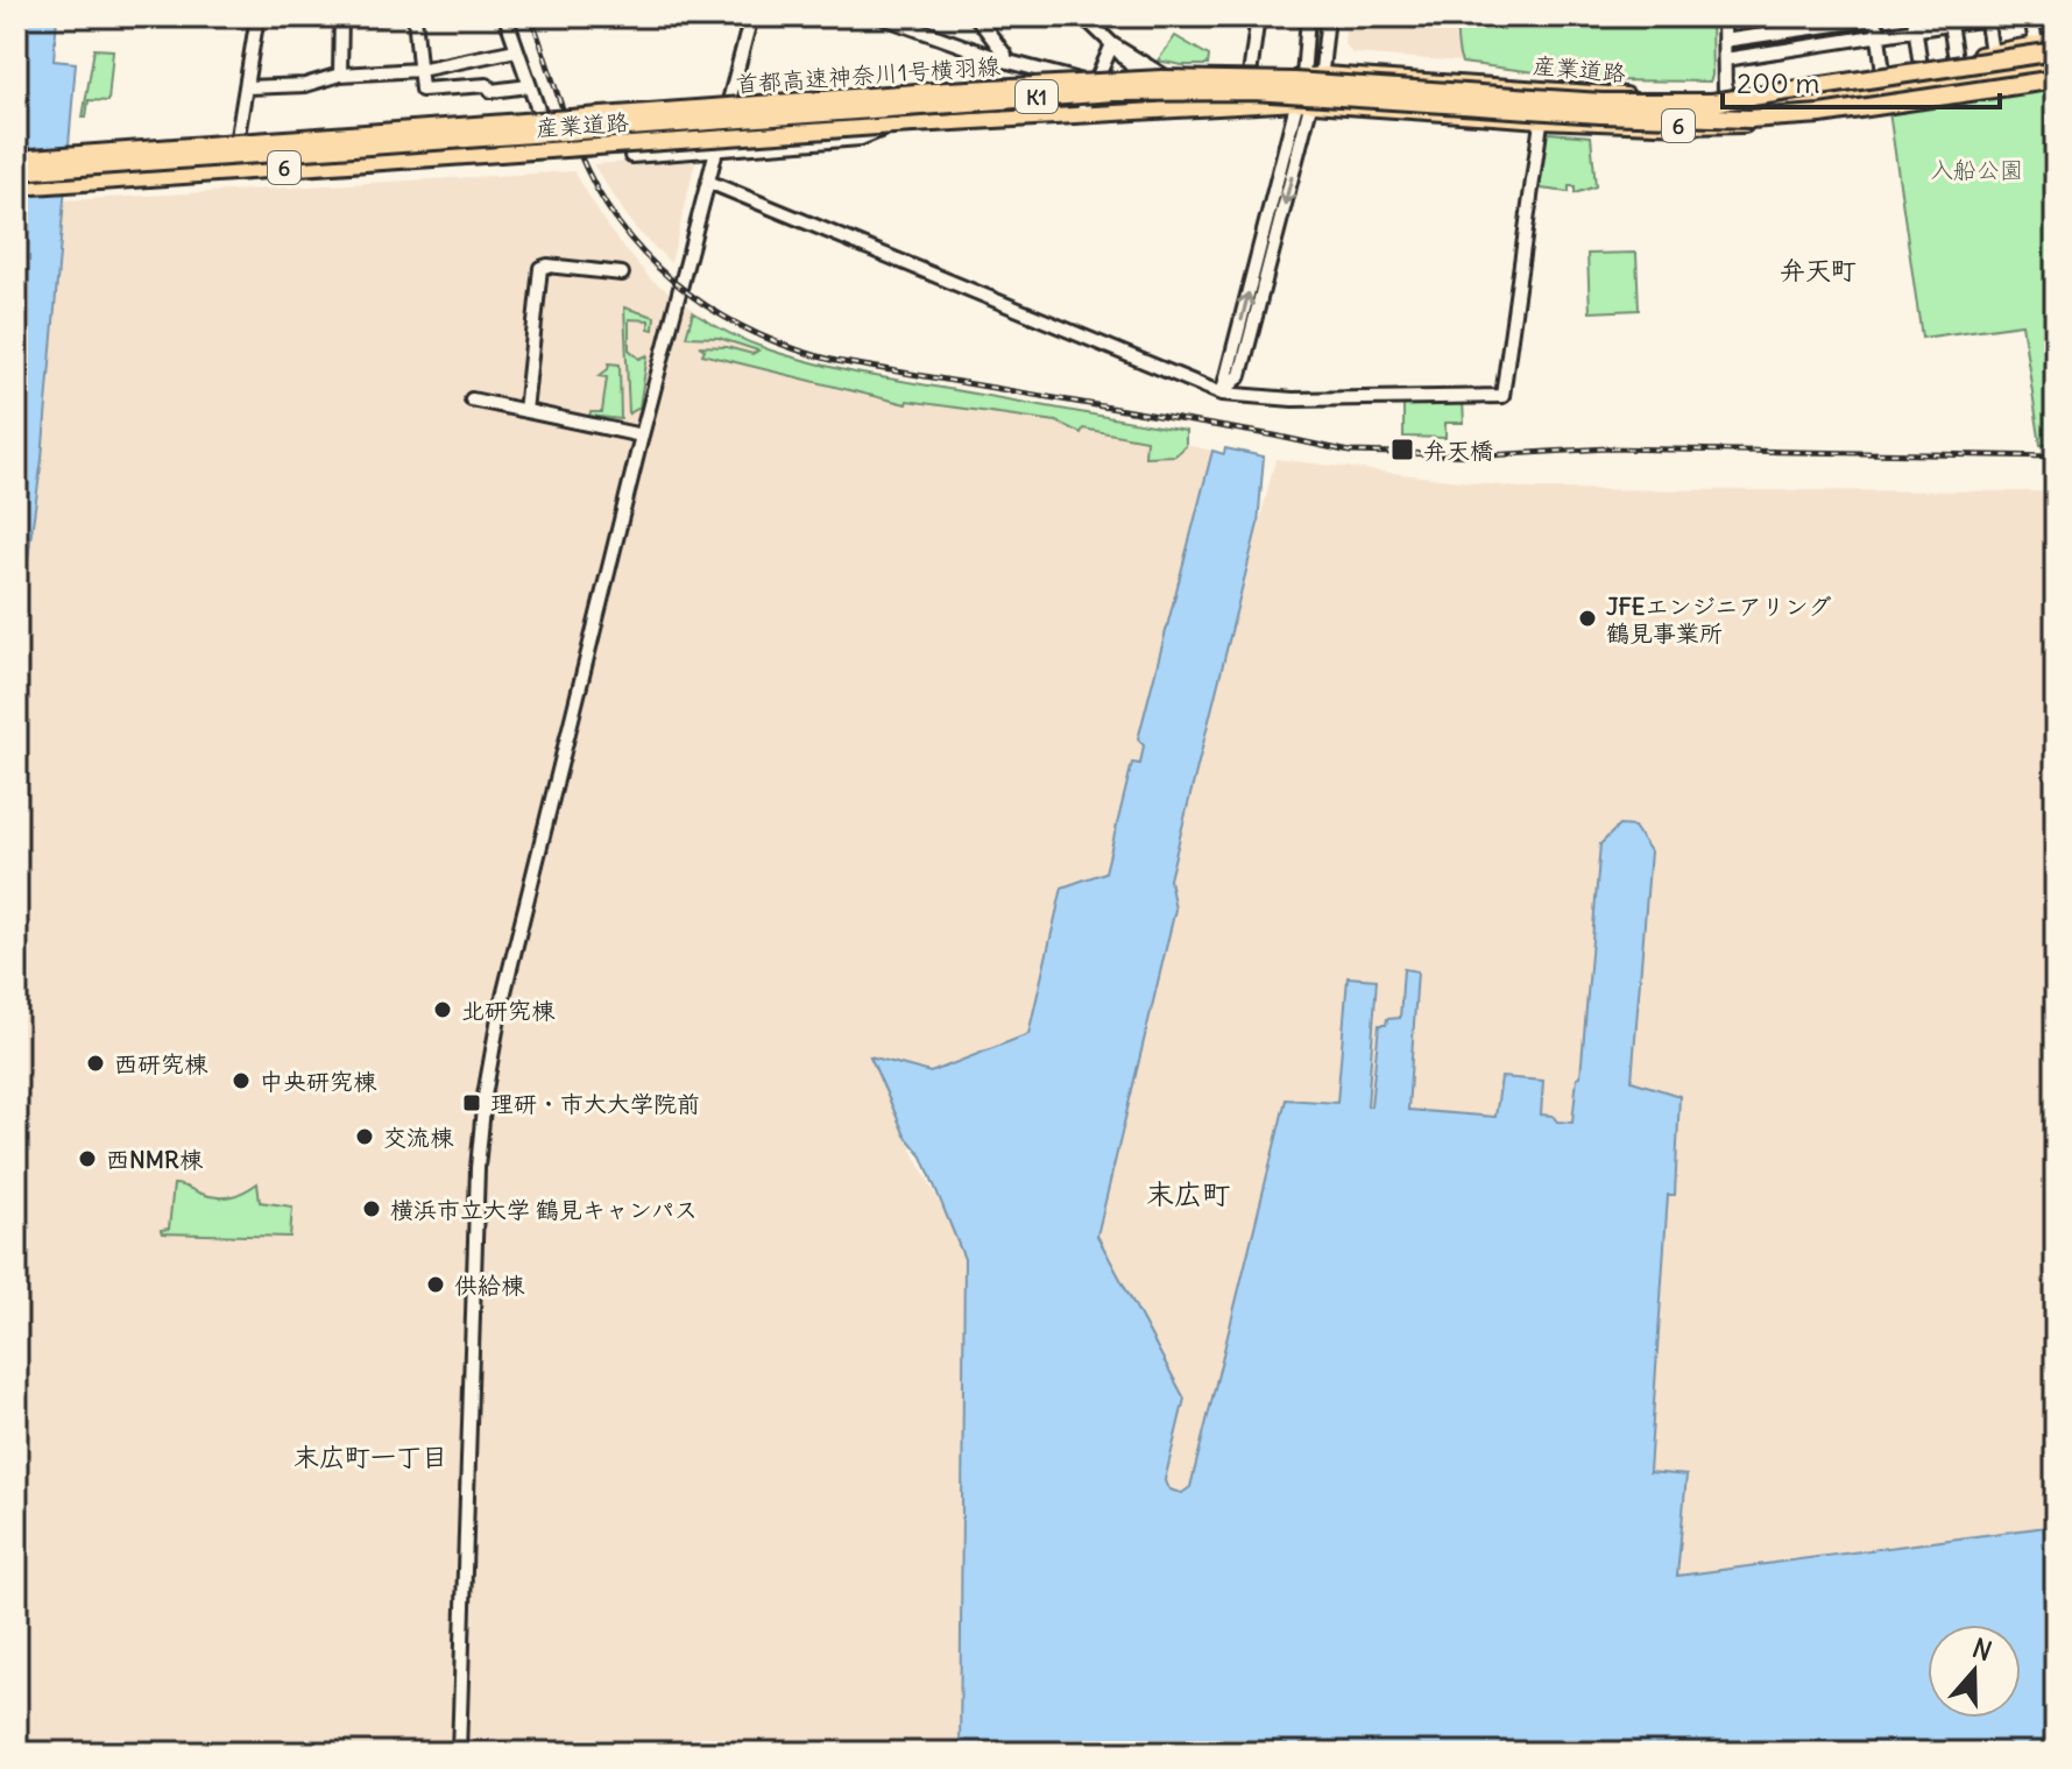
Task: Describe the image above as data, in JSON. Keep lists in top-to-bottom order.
{
  "streets": {
    "highway": ["首都高速神奈川1号横羽線", "K1"],
    "main road": ["産業道路", "6"]
  },
  "crossings": [
    ["産業道路", "首都高速神奈川1号横羽線"]
  ],
  "districts": ["弁天町", "末広町", "末広町一丁目"],
  "parks": ["入船公園"],
  "places": {
    "transit": ["弁天橋", "理研・市大大学院前"],
    "other": [
      "JFEエンジニアリング 鶴見事業所",
      "北研究棟",
      "西研究棟",
      "中央研究棟",
      "交流棟",
      "西NMR棟",
      "横浜市立大学 鶴見キャンパス",
      "供給棟"
    ]
  },
  "scale_bar": "200 m",
  "north": "top"
}
